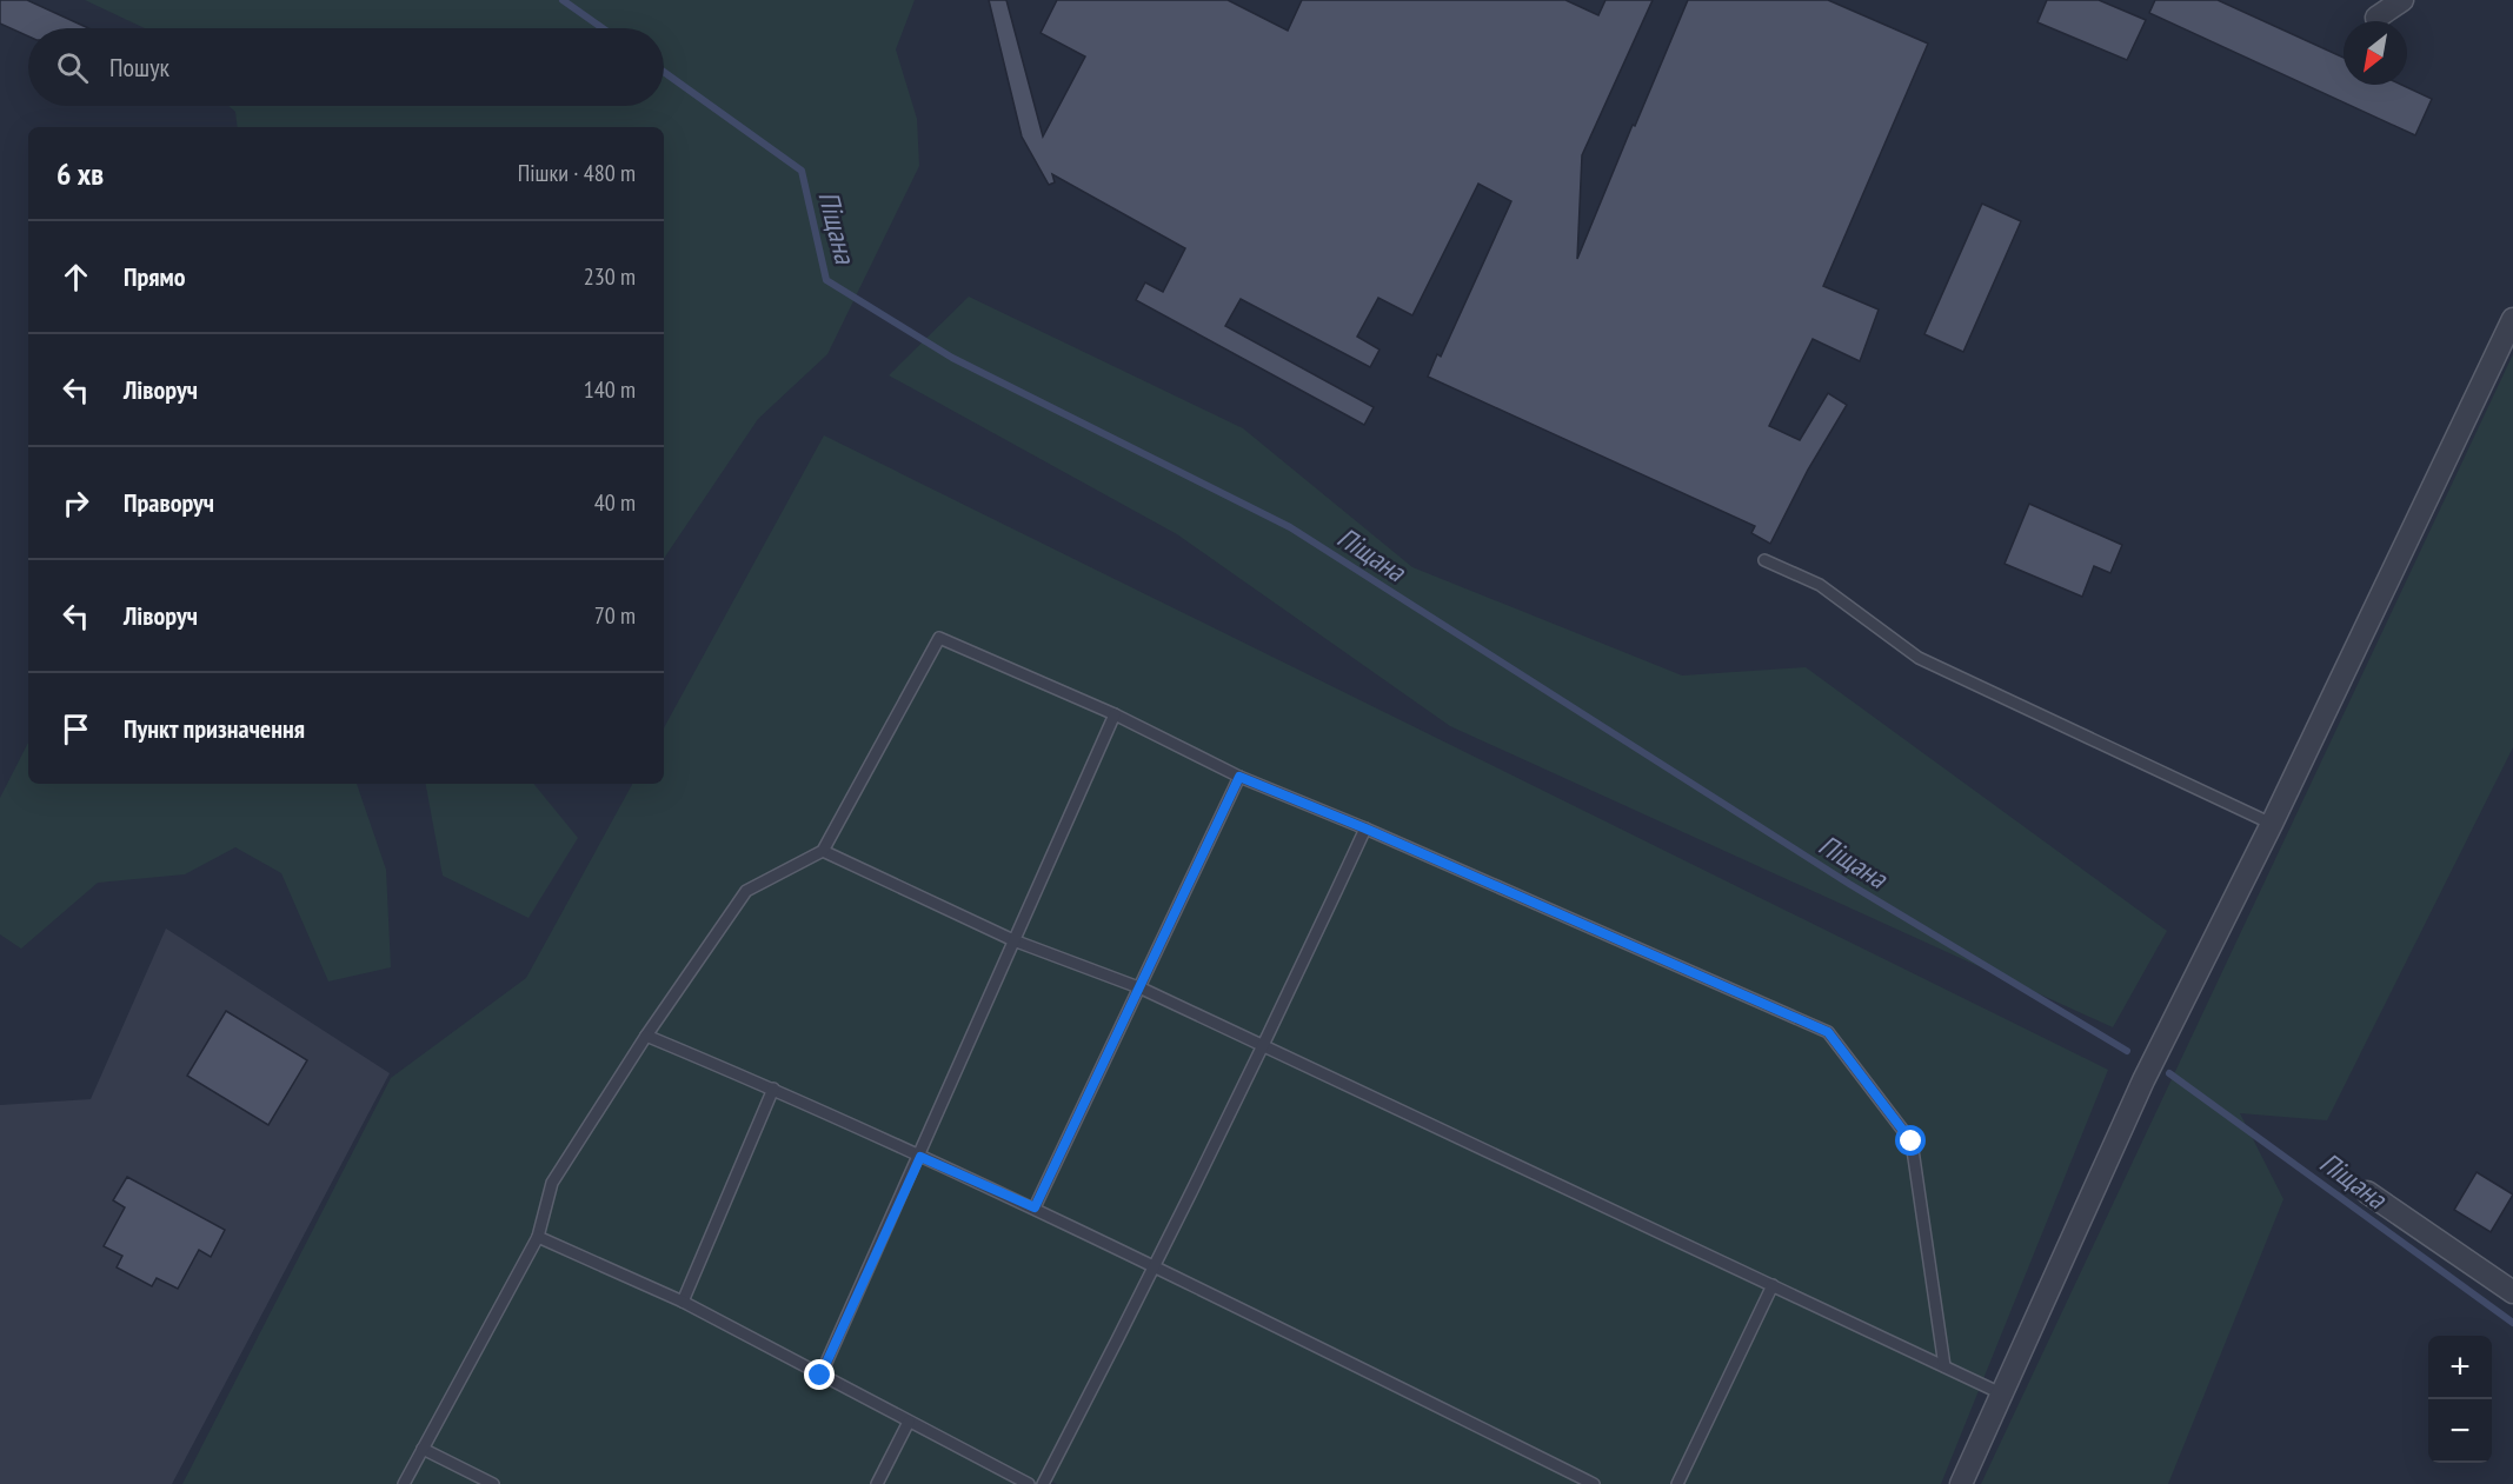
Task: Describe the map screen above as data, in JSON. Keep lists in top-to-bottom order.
{
  "water": ["Піщана"],
  "north": "bottom left",
  "page": {
    "search": "Пошук",
    "heading": ["6 хв", "Пішки · 480 m"],
    "list": [
      ["Прямо", "230 m"],
      ["Ліворуч", "140 m"],
      ["Праворуч", "40 m"],
      ["Ліворуч", "70 m"],
      "Пункт призначення"
    ],
    "map_buttons": ["+", "−"]
  }
}
